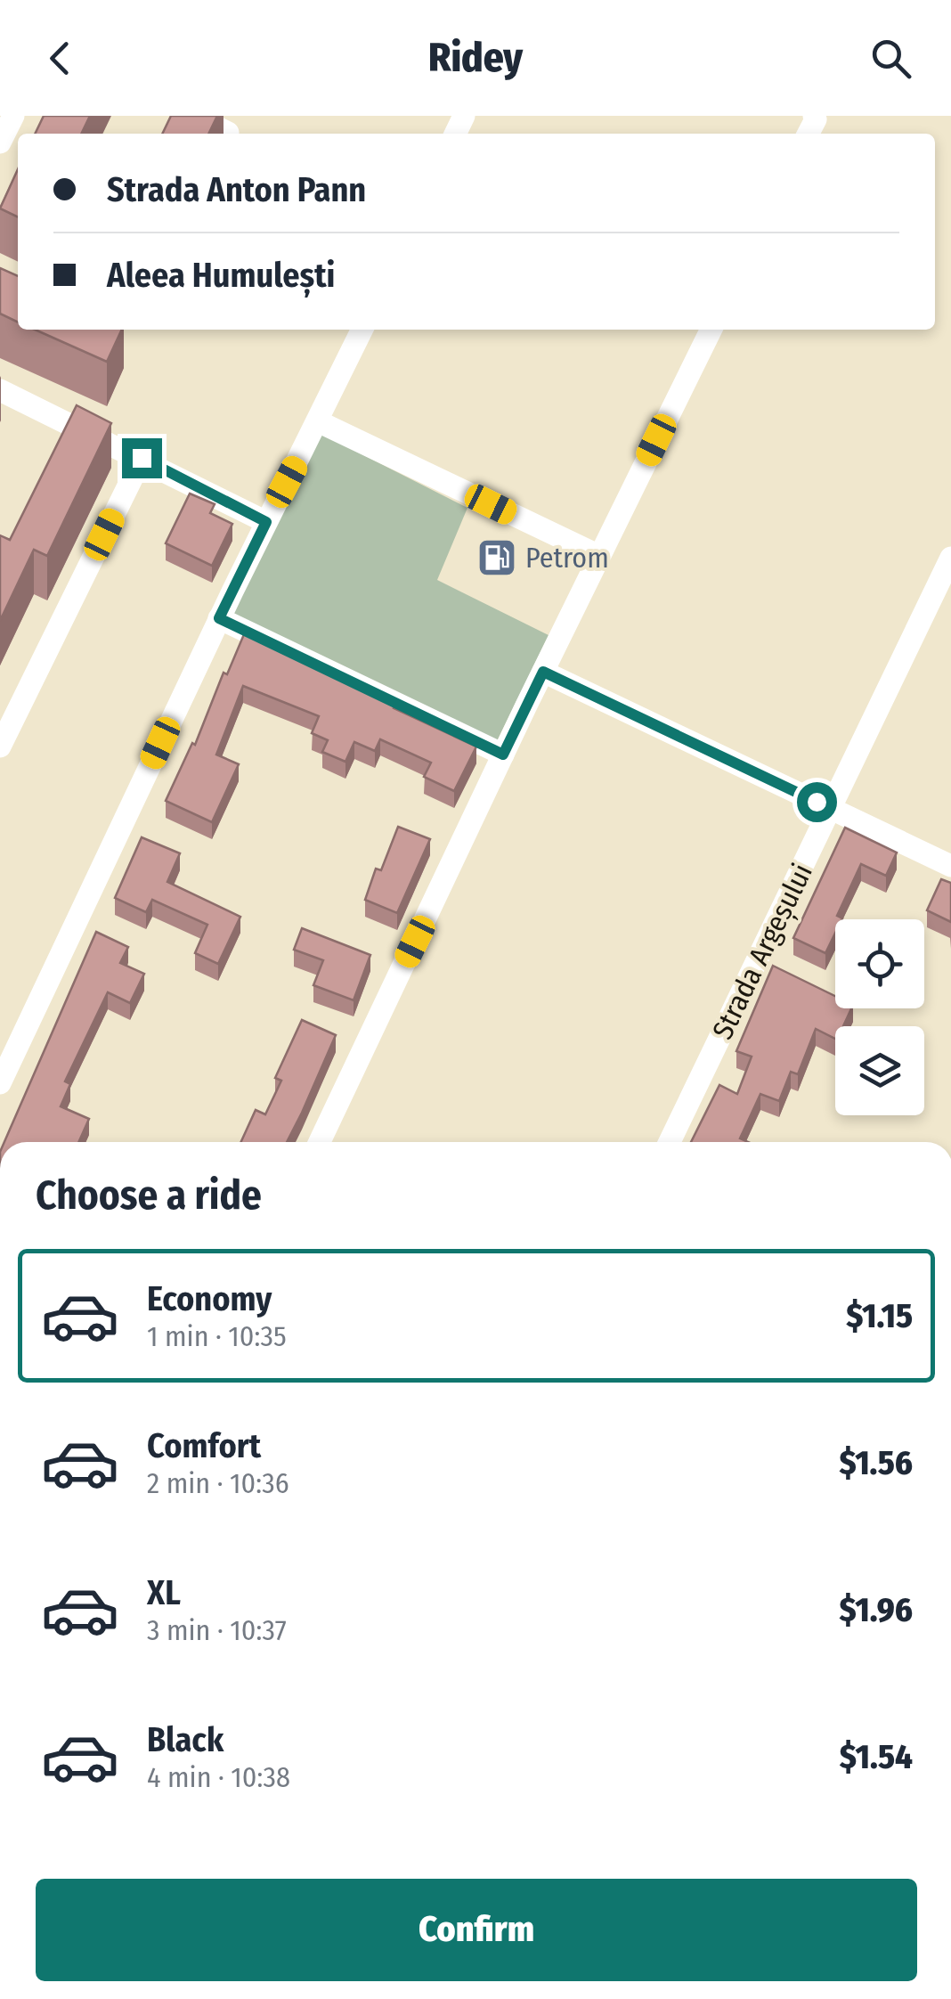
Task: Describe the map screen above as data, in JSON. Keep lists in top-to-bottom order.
{
  "streets": {
    "street": ["Strada Argeșului"]
  },
  "places": {
    "fuel station": ["Petrom"]
  },
  "page": {
    "header": "Ridey",
    "banner": ["Strada Anton Pann", "Aleea Humulești"],
    "heading": "Choose a ride",
    "list": [
      {
        "name": "Economy",
        "note": "1 min · 10:35",
        "value": "$1.15"
      },
      {
        "name": "Comfort",
        "note": "2 min · 10:36",
        "value": "$1.56"
      },
      {
        "name": "XL",
        "note": "3 min · 10:37",
        "value": "$1.96"
      },
      {
        "name": "Black",
        "note": "4 min · 10:38",
        "value": "$1.54"
      }
    ],
    "buttons": "Confirm"
  }
}
